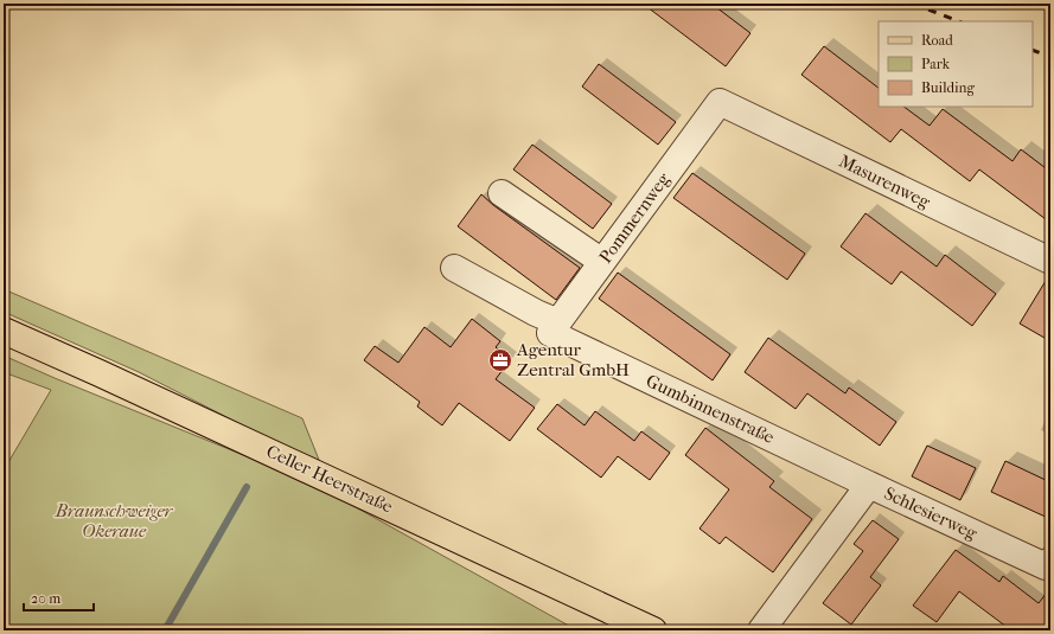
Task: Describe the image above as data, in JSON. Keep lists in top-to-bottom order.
{
  "streets": {
    "main road": ["Celler Heerstraße"],
    "street": [
      "Masurenweg",
      "Pommernweg",
      "Gumbinnenstraße",
      "Schlesierweg"
    ]
  },
  "crossings": [
    ["Masurenweg", "Pommernweg"],
    ["Pommernweg", "Gumbinnenstraße"],
    ["Gumbinnenstraße", "Schlesierweg"]
  ],
  "parks": ["Braunschweiger Okeraue"],
  "places": {
    "office": ["Agentur Zentral GmbH"]
  },
  "legend": ["Road", "Park", "Building"],
  "scale_bar": "20 m"
}
